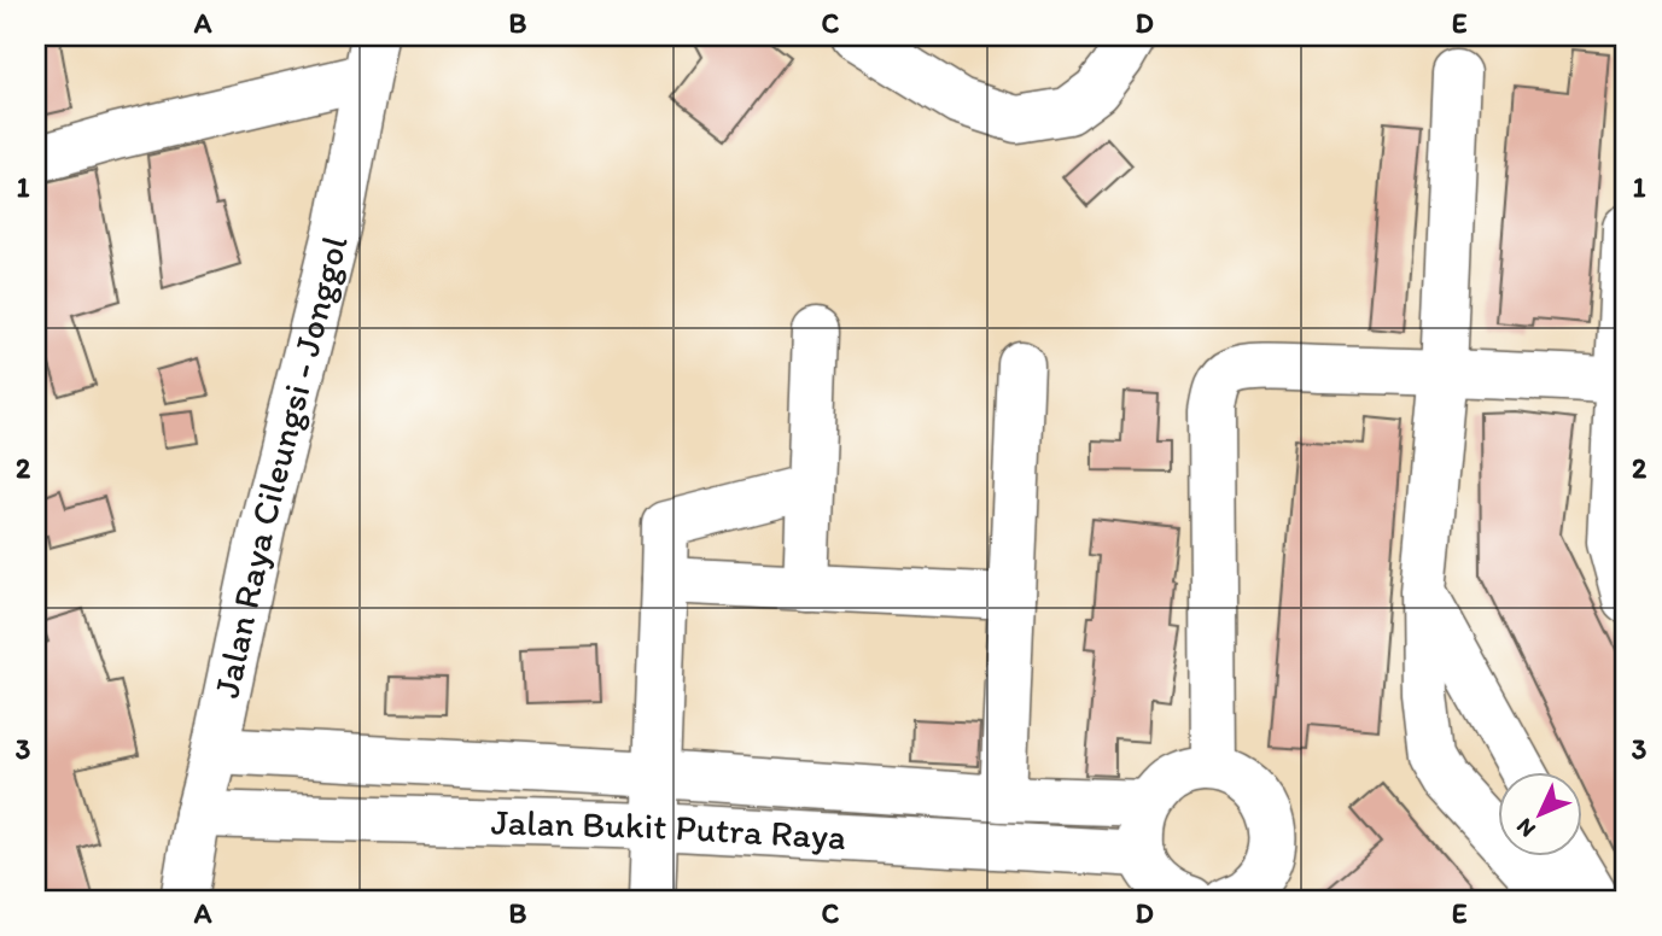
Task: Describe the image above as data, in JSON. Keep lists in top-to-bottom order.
{
  "streets": {
    "street": ["Jalan Raya Cileungsi - Jonggol", "Jalan Bukit Putra Raya"]
  },
  "crossings": [
    ["Jalan Raya Cileungsi - Jonggol", "Jalan Bukit Putra Raya"]
  ],
  "north": "bottom left",
  "grid": {
    "columns": [
      "A",
      "B",
      "C",
      "D",
      "E"
    ],
    "rows": ["1", "2", "3"]
  }
}
